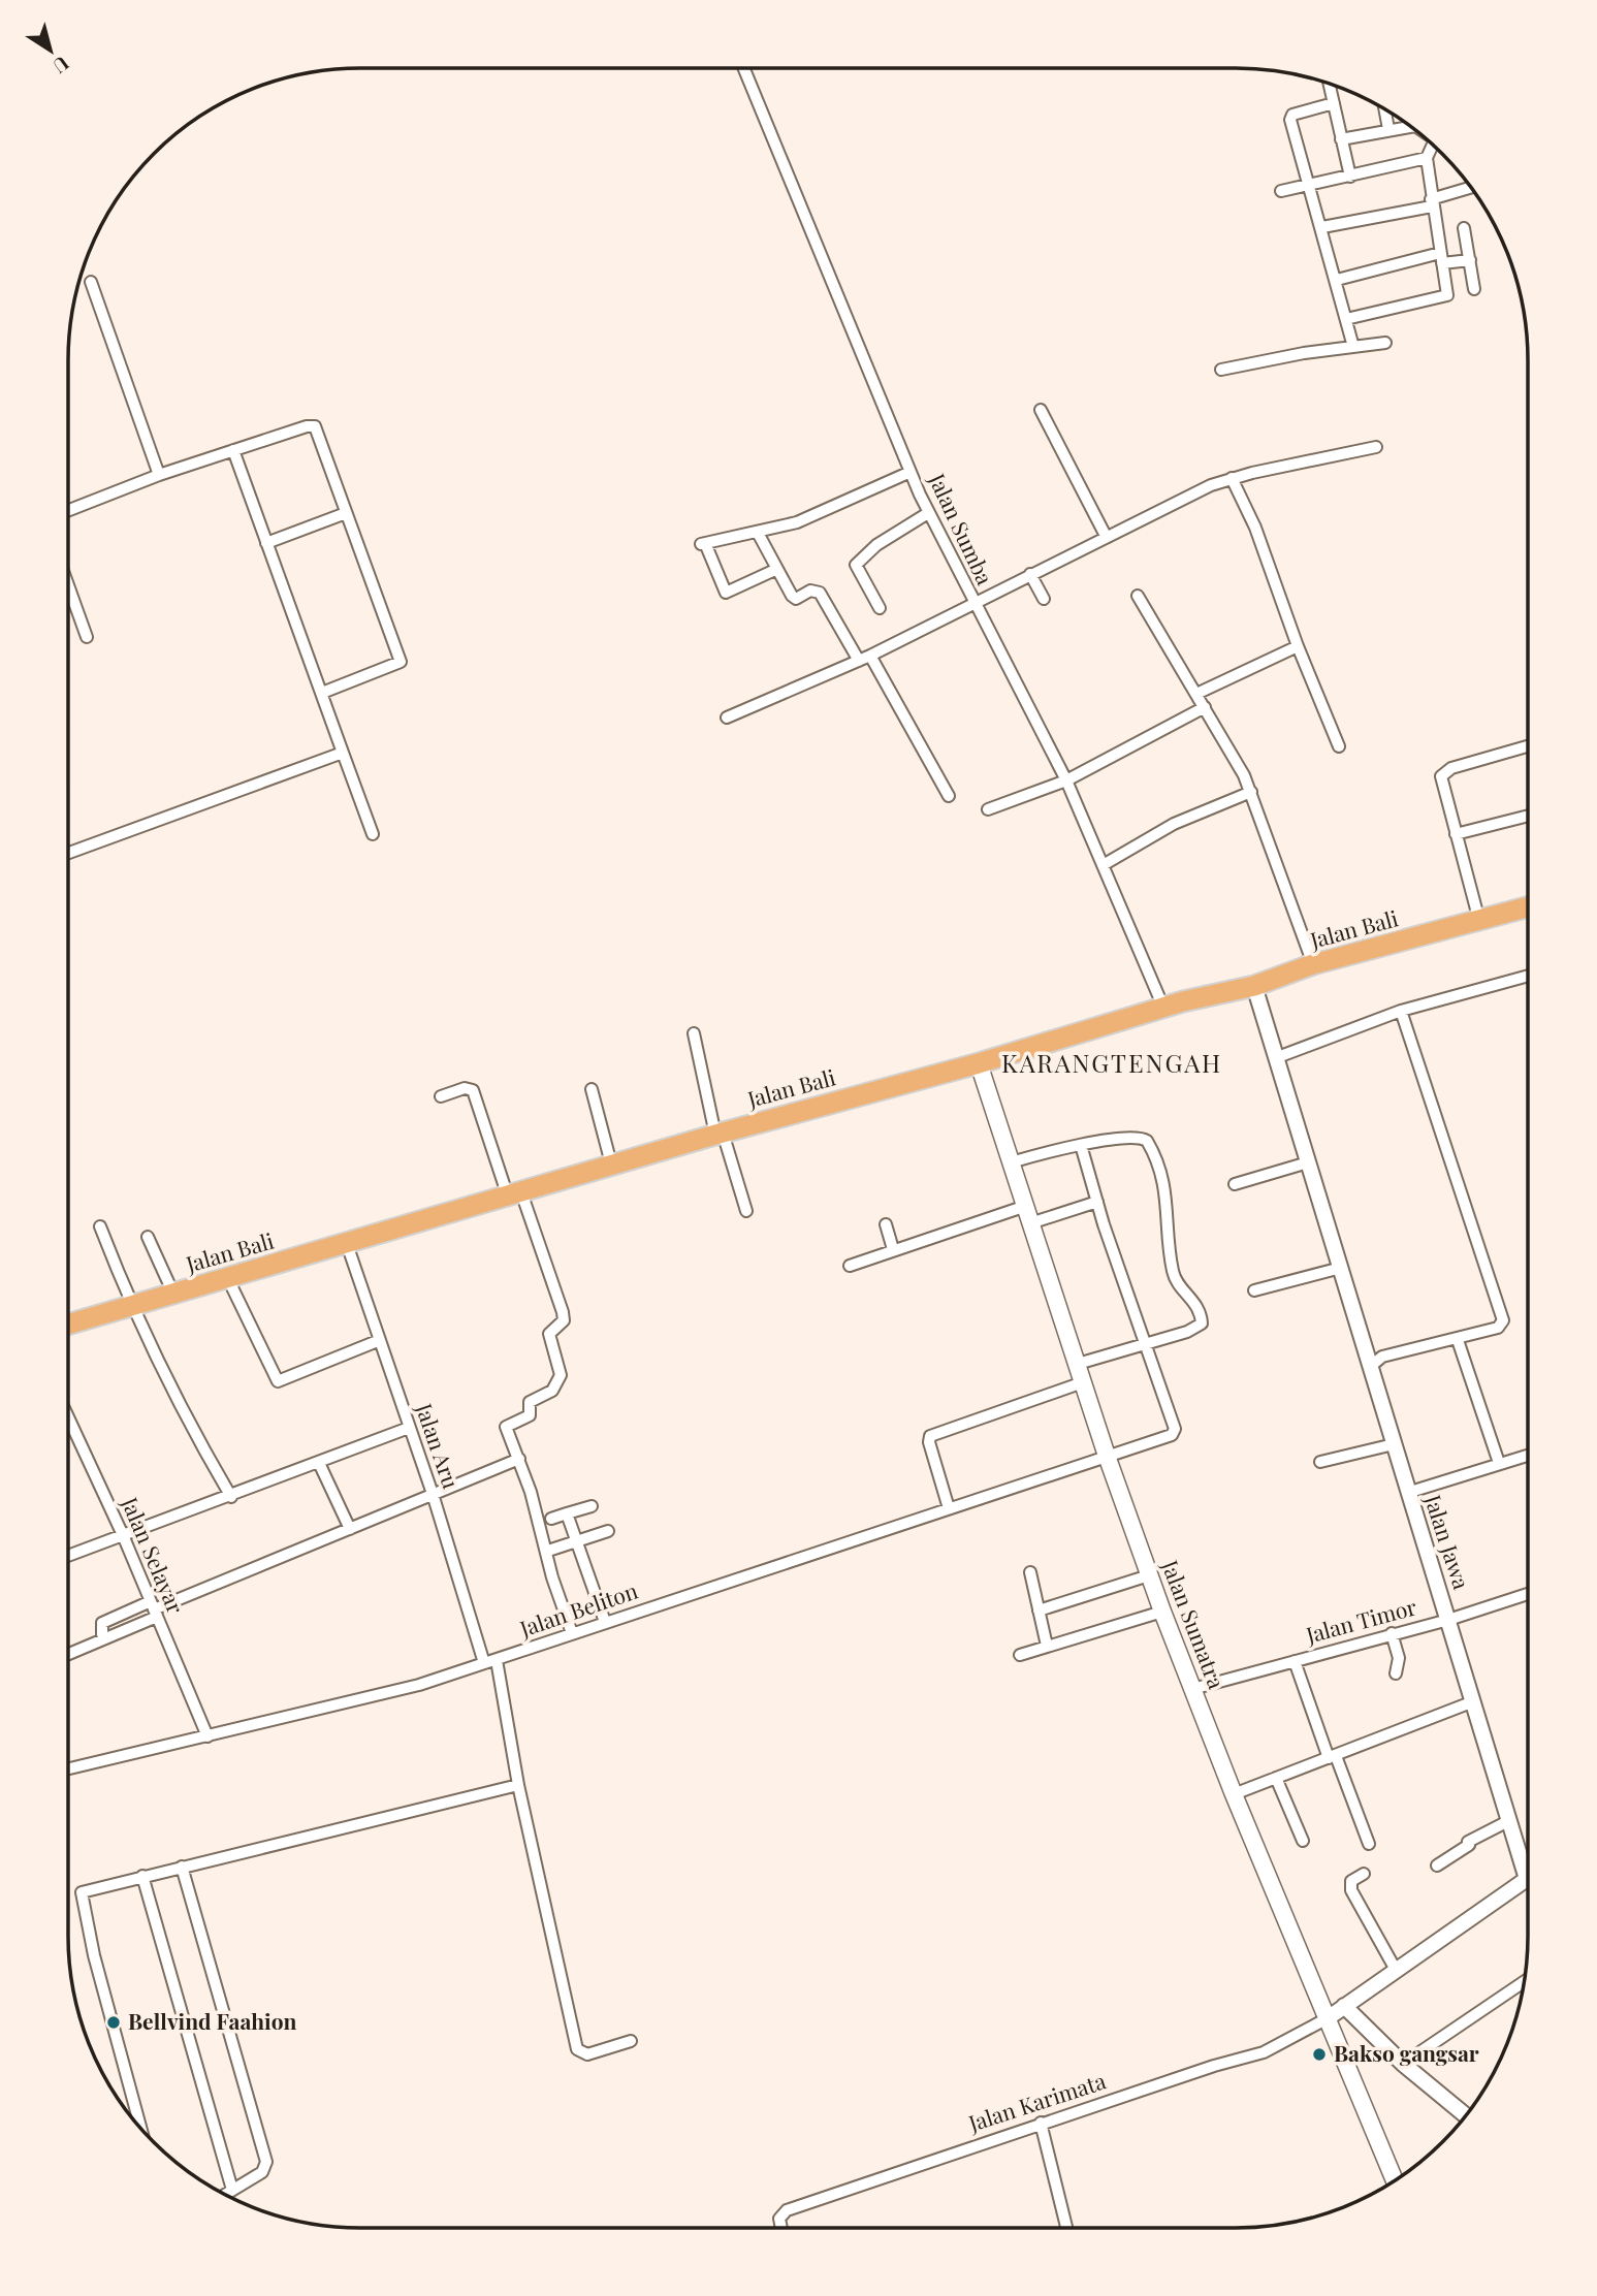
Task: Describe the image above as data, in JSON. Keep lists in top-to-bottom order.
{
  "streets": {
    "highway": ["Jalan Bali"],
    "main road": ["Jalan Sumatra"],
    "street": [
      "Jalan Sumba",
      "Jalan Aru",
      "Jalan Jawa",
      "Jalan Selayar",
      "Jalan Beliton",
      "Jalan Timor",
      "Jalan Karimata"
    ]
  },
  "crossings": [
    ["Jalan Sumba", "Jalan Bali"],
    ["Jalan Bali", "Jalan Aru"],
    ["Jalan Bali", "Jalan Jawa"],
    ["Jalan Bali", "Jalan Sumatra"],
    ["Jalan Aru", "Jalan Beliton"],
    ["Jalan Jawa", "Jalan Timor"],
    ["Jalan Selayar", "Jalan Beliton"],
    ["Jalan Beliton", "Jalan Sumatra"],
    ["Jalan Timor", "Jalan Sumatra"],
    ["Jalan Sumatra", "Jalan Karimata"]
  ],
  "districts": ["KARANGTENGAH"],
  "places": ["Bellvind Faahion", "Bakso gangsar"],
  "north": "bottom right"
}
